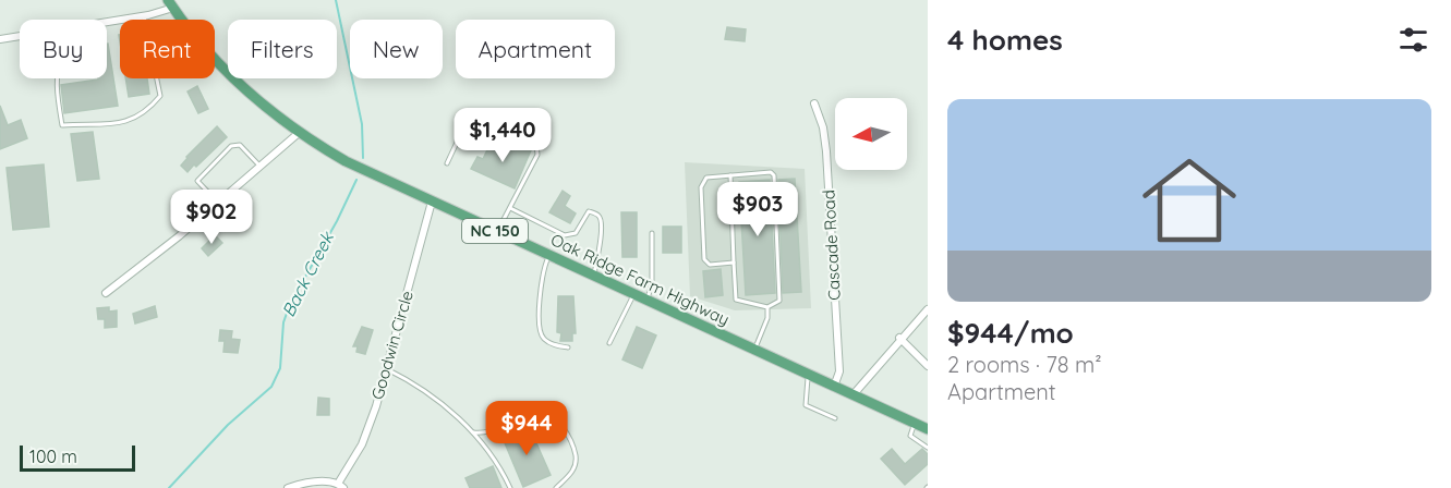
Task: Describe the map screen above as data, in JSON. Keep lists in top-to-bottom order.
{
  "streets": {
    "main road": ["NC 150", "Oak Ridge Farm Highway"],
    "street": ["Cascade Road", "Goodwin Circle"]
  },
  "crossings": [
    ["Cascade Road", "Oak Ridge Farm Highway"],
    ["Oak Ridge Farm Highway", "Goodwin Circle"]
  ],
  "water": ["Back Creek"],
  "scale_bar": "100 m",
  "north": "left",
  "page": {
    "heading": "4 homes",
    "chip": [
      "Buy",
      "Rent",
      "Filters",
      "New",
      "Apartment"
    ],
    "list": [
      {
        "name": "$944/mo",
        "note": "2 rooms · 78 m² · Apartment"
      }
    ],
    "price": [
      "$1,440",
      "$903",
      "$902",
      "$944"
    ],
    "scale": "100 m"
  }
}
